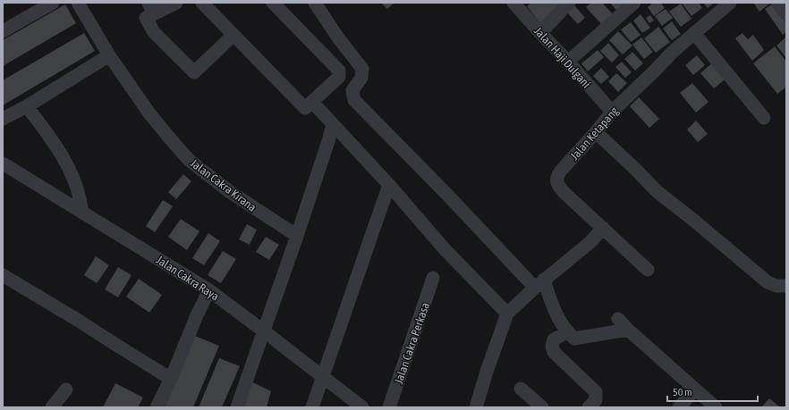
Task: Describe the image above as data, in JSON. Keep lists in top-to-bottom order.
{
  "streets": {
    "street": [
      "Jalan Haji Dulgani",
      "Jalan Ketapang",
      "Jalan Cakra Kirana",
      "Jalan Cakra Raya",
      "Jalan Cakra Perkasa"
    ]
  },
  "crossings": [
    ["Jalan Haji Dulgani", "Jalan Ketapang"]
  ],
  "scale_bar": "50 m"
}
